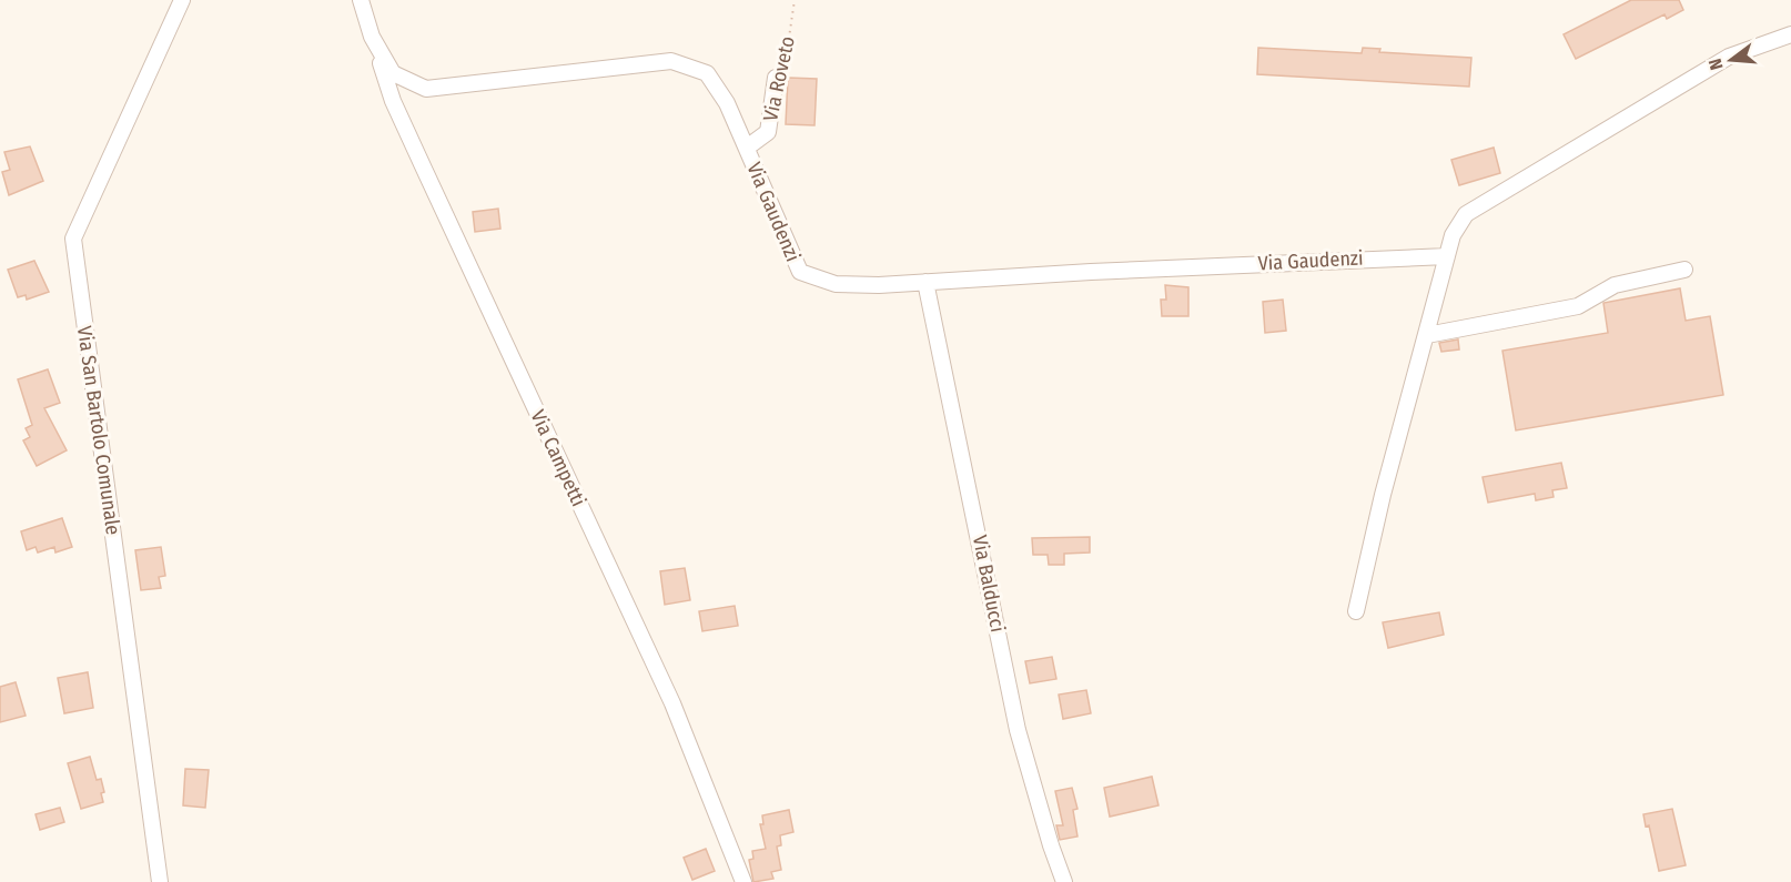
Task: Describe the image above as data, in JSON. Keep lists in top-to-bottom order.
{
  "streets": {
    "street": [
      "Via Roveto",
      "Via Gaudenzi",
      "Via San Bartolo Comunale",
      "Via Campetti",
      "Via Balducci"
    ]
  },
  "crossings": [
    ["Via Roveto", "Via Gaudenzi"],
    ["Via Gaudenzi", "Via Campetti"],
    ["Via Gaudenzi", "Via Balducci"]
  ],
  "north": "left"
}
